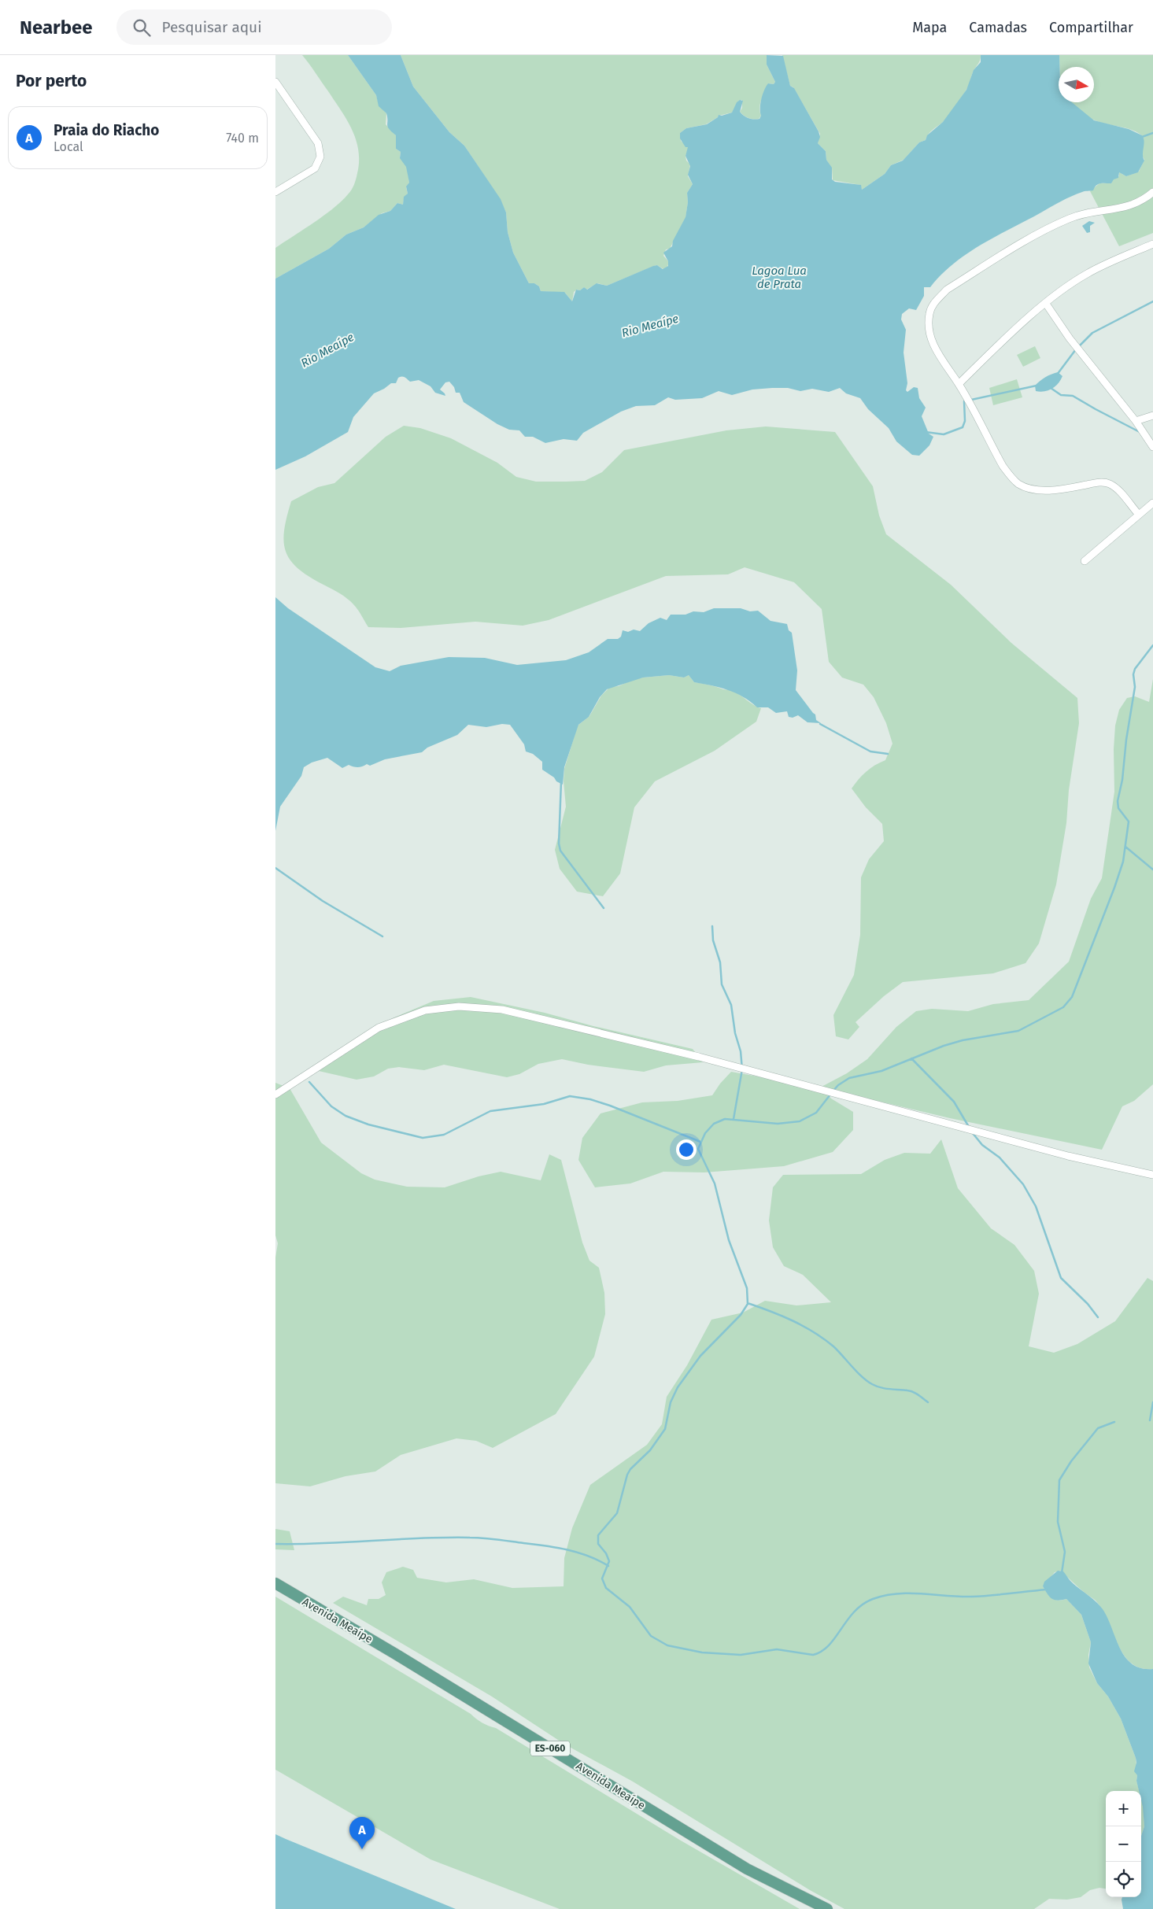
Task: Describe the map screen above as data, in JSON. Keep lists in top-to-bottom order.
{
  "streets": {
    "main road": ["Avenida Meaípe", "ES-060"]
  },
  "water": ["Lagoa Lua de Prata", "Rio Meaípe"],
  "north": "right",
  "page": {
    "header": "Nearbee",
    "search": "Pesquisar aqui",
    "nav": ["Mapa", "Camadas", "Compartilhar"],
    "heading": "Por perto",
    "list": [
      {
        "mark": "A",
        "name": "Praia do Riacho",
        "note": "Local",
        "value": "740 m"
      }
    ],
    "map_buttons": ["+", "−"],
    "pins": "A"
  }
}
